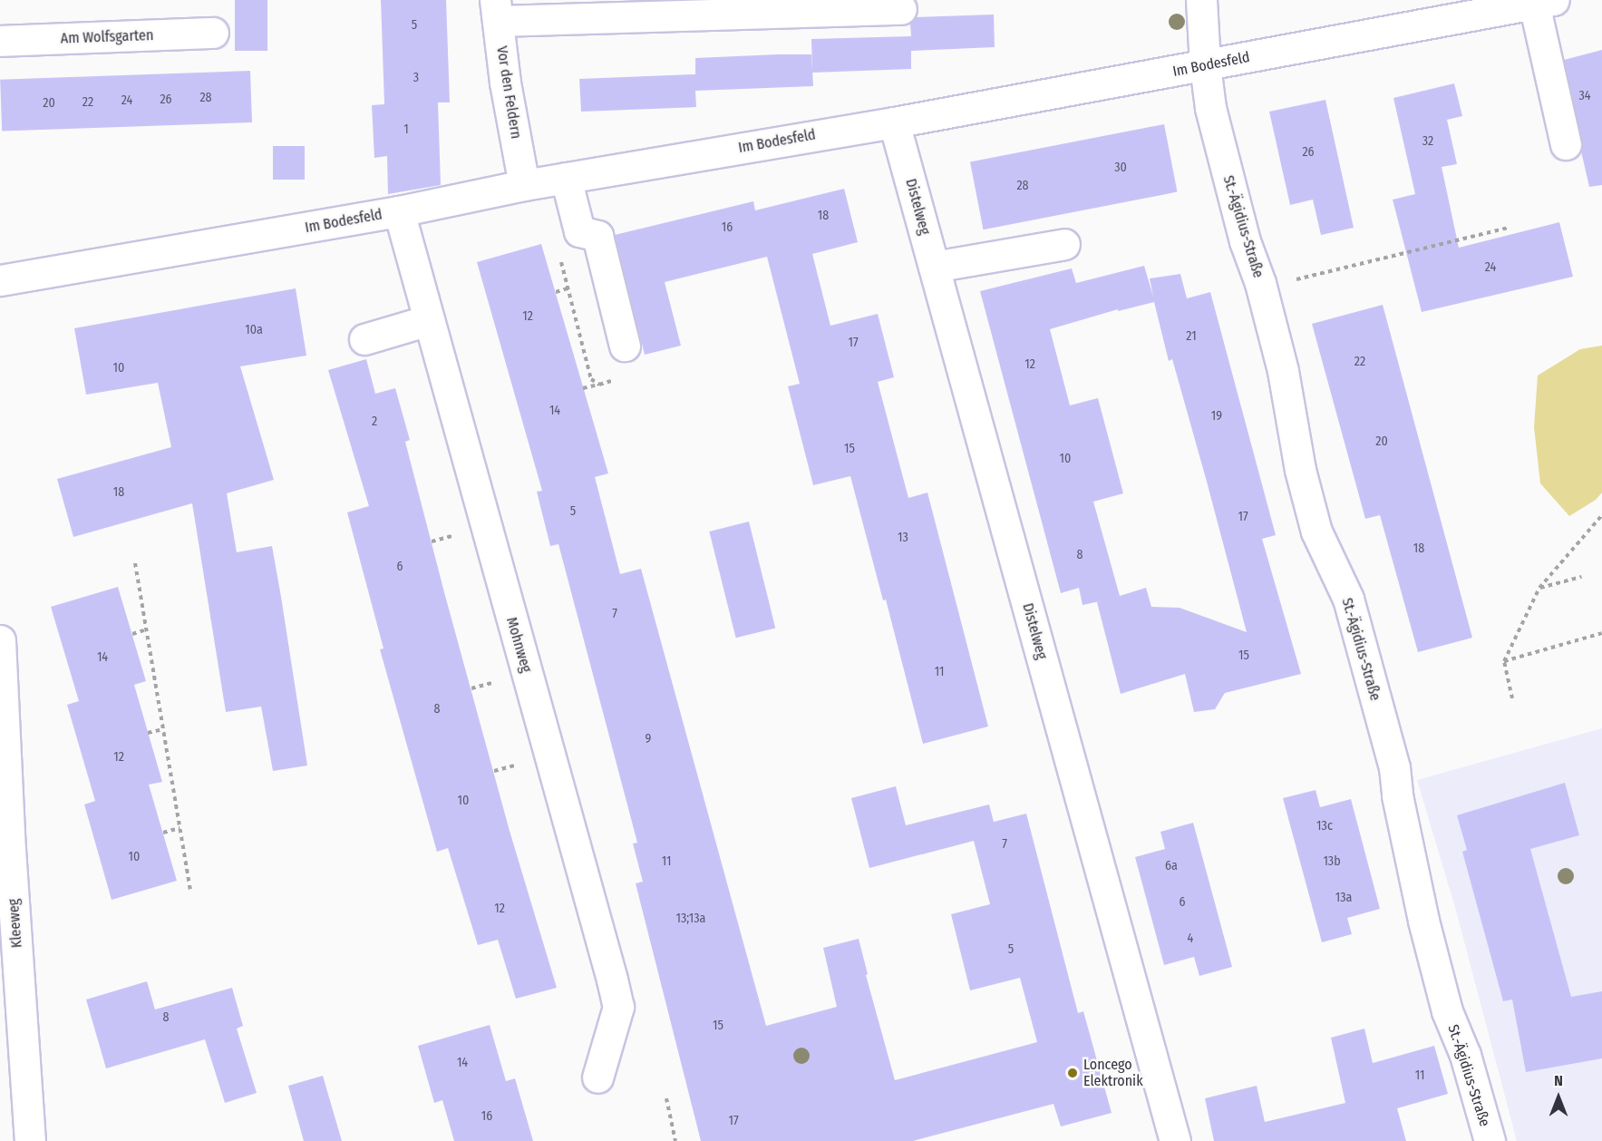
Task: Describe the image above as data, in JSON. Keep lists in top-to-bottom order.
{
  "streets": {
    "street": [
      "Am Wolfsgarten",
      "Im Bodesfeld",
      "Vor den Feldern",
      "Distelweg",
      "St.-Ägidius-Straße",
      "Mohnweg",
      "Kleeweg"
    ]
  },
  "crossings": [
    ["Im Bodesfeld", "Vor den Feldern"],
    ["Im Bodesfeld", "Distelweg"],
    ["Im Bodesfeld", "St.-Ägidius-Straße"],
    ["Im Bodesfeld", "Mohnweg"]
  ],
  "places": ["Loncego Elektronik"],
  "house_numbers": [
    "5",
    "3",
    "34",
    "28",
    "26",
    "24",
    "22",
    "20",
    "1",
    "32",
    "26",
    "30",
    "28",
    "18",
    "16",
    "24",
    "12",
    "10a",
    "21",
    "17",
    "22",
    "12",
    "10",
    "14",
    "19",
    "2",
    "20",
    "15",
    "10",
    "18",
    "5",
    "17",
    "13",
    "18",
    "8",
    "6",
    "7",
    "15",
    "14",
    "11",
    "8",
    "9",
    "12",
    "10",
    "13c",
    "7",
    "10",
    "11",
    "13b",
    "6a",
    "13a",
    "6",
    "12",
    "13;13a",
    "4",
    "5",
    "8",
    "15",
    "14",
    "11",
    "16",
    "17"
  ],
  "north": "top"
}
